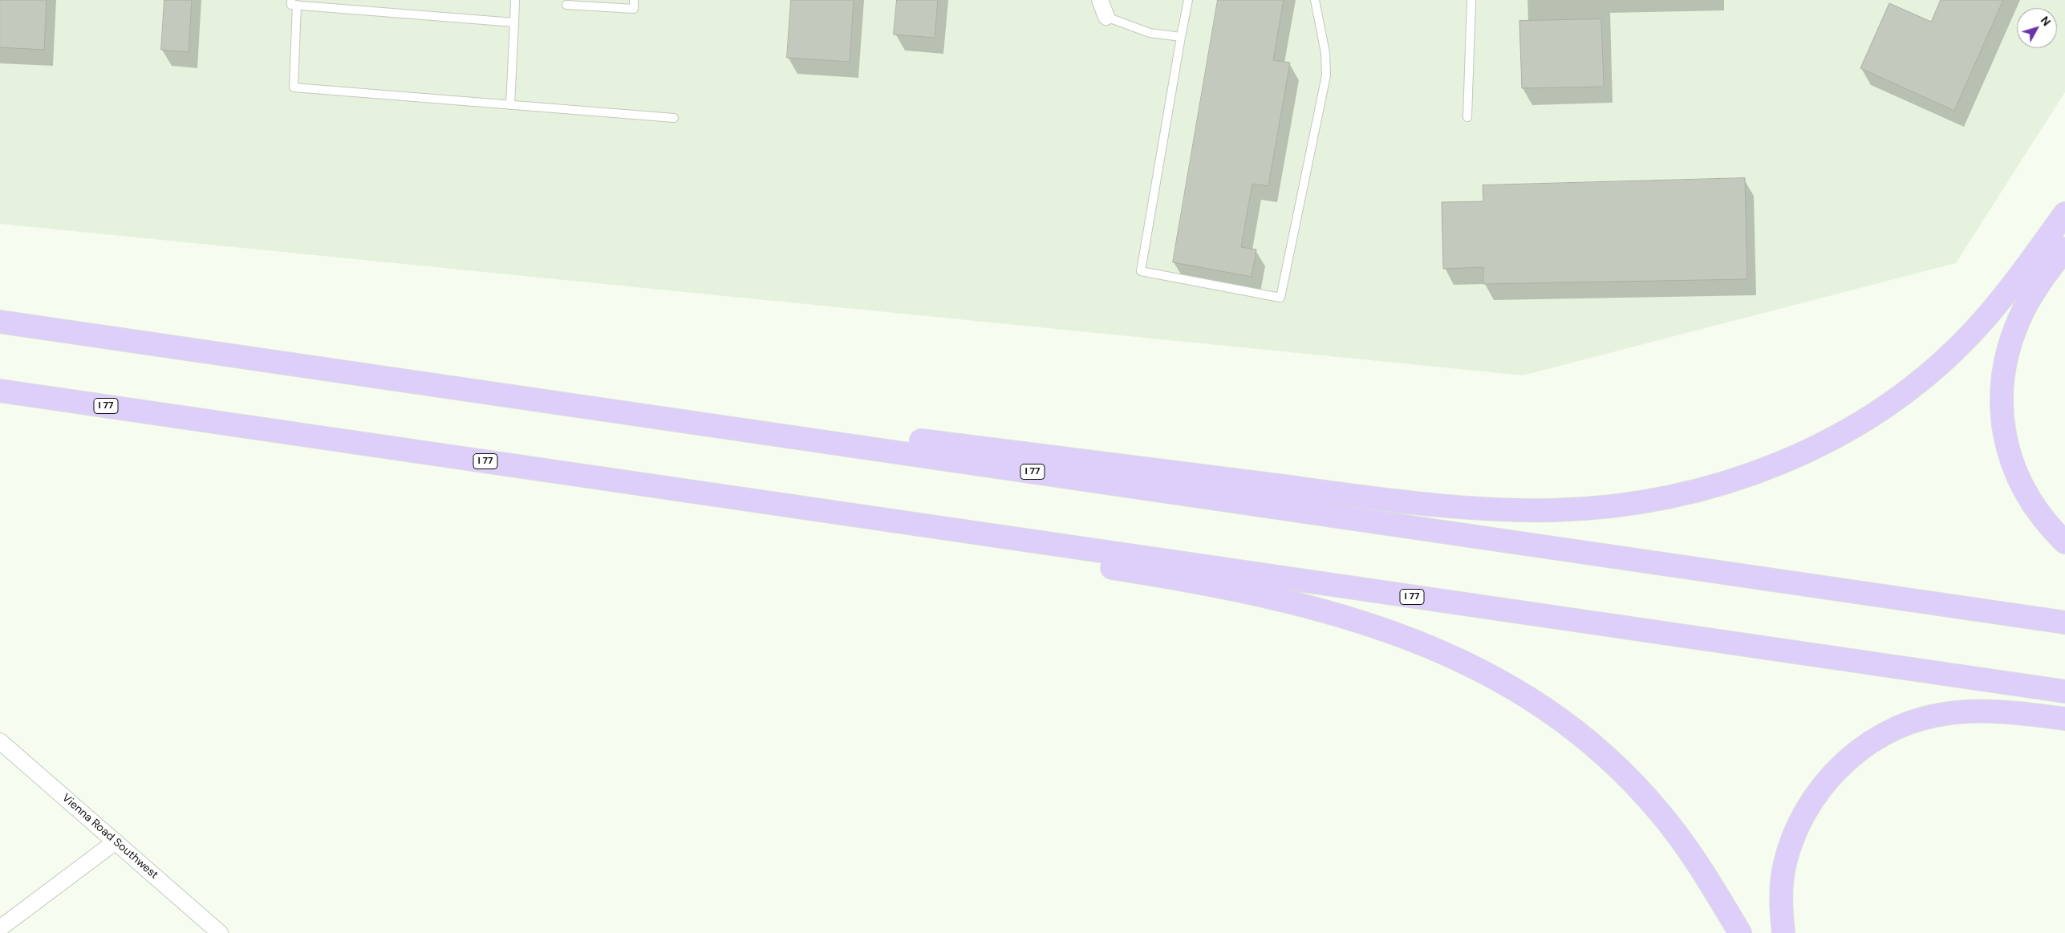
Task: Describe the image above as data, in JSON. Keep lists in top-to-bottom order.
{
  "streets": {
    "highway": ["I 77"],
    "street": ["Vienna Road Southwest"]
  },
  "north": "top right"
}
